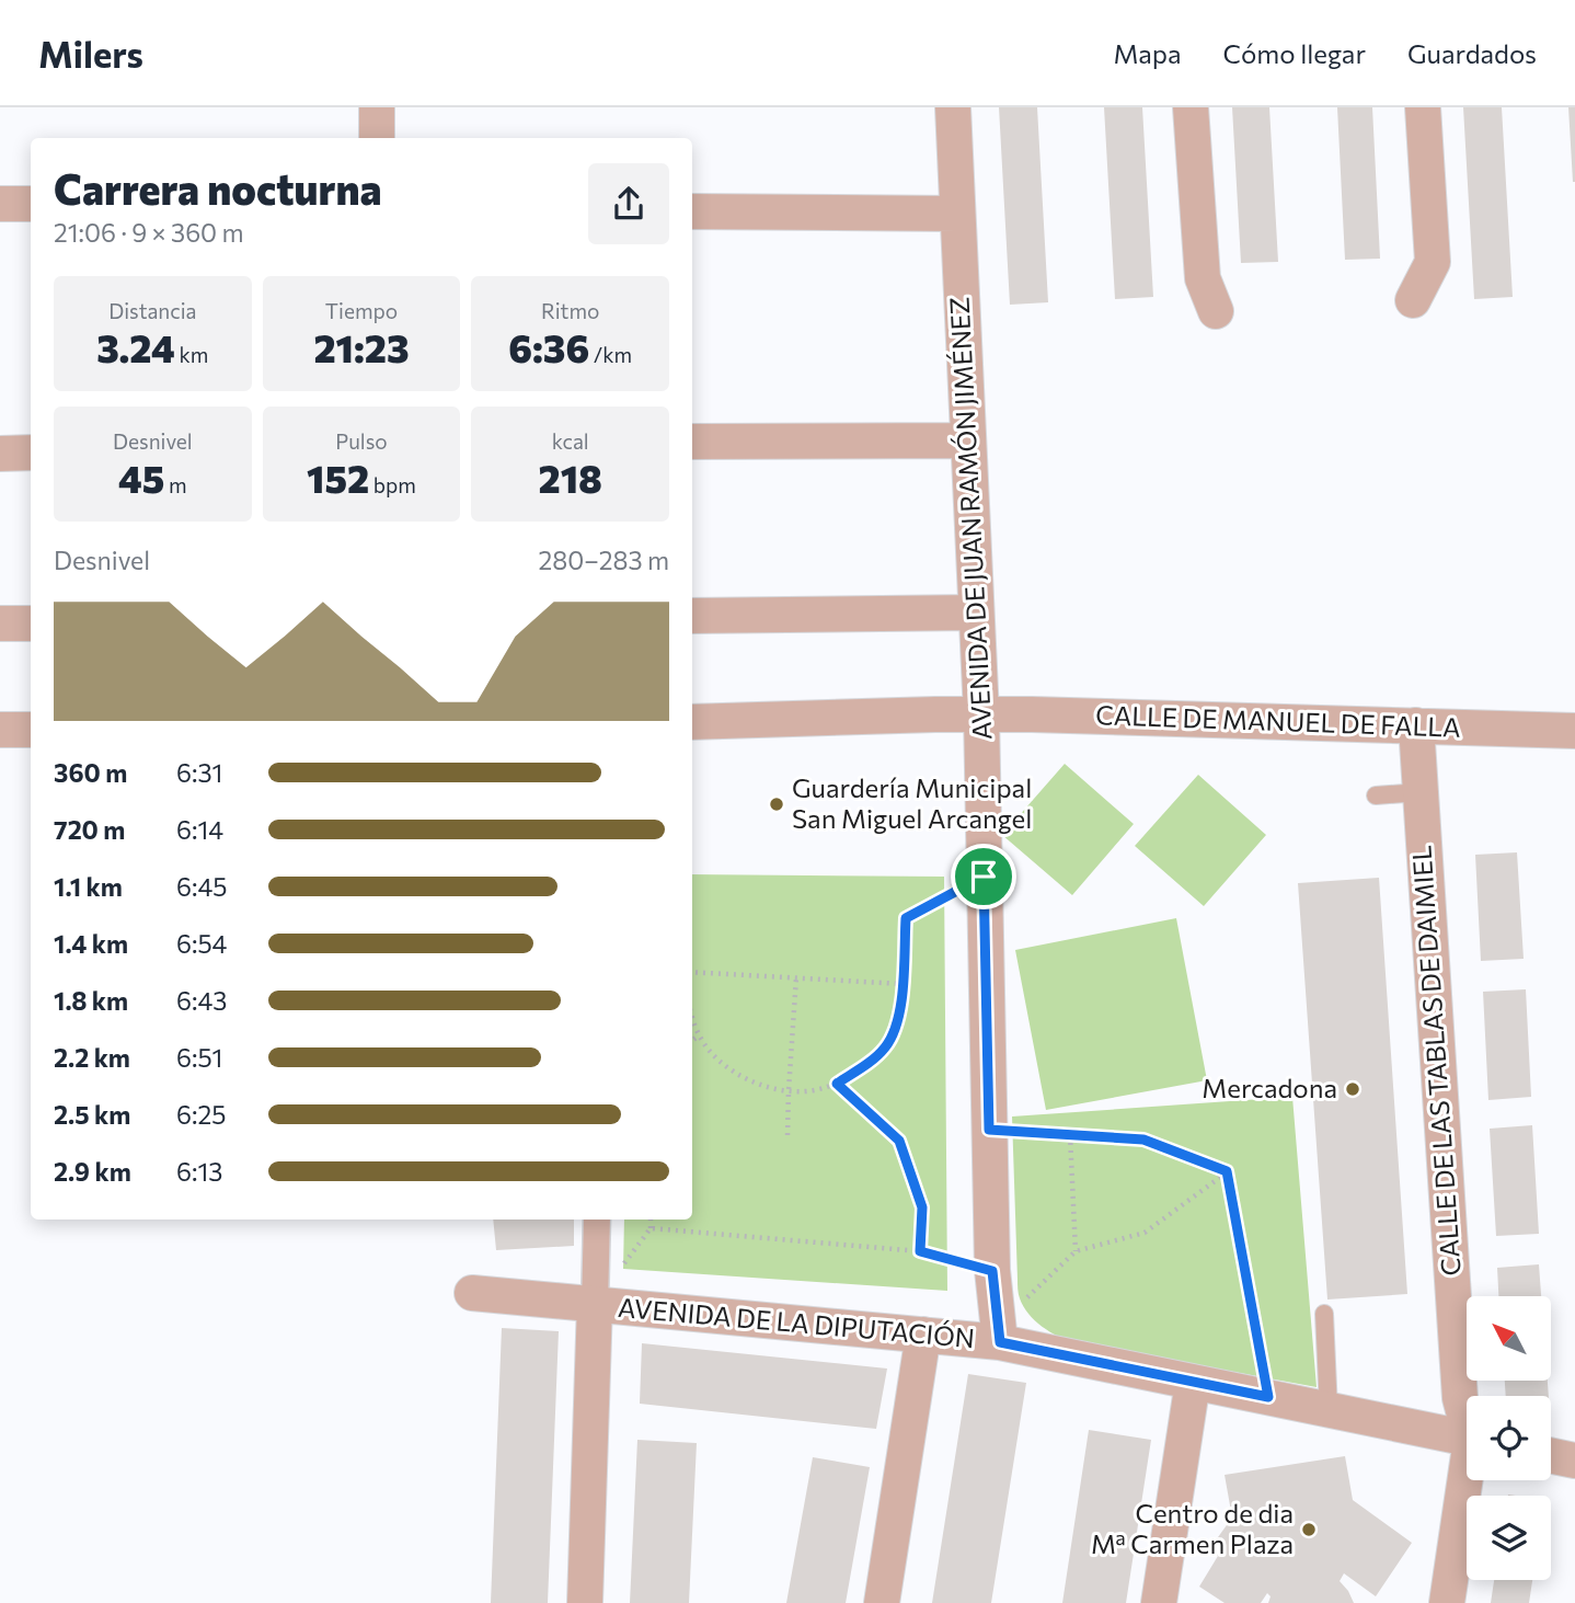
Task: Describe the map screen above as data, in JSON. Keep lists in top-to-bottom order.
{
  "streets": {
    "street": [
      "AVENIDA DE JUAN RAMÓN JIMÉNEZ",
      "CALLE DE MANUEL DE FALLA",
      "CALLE DE LAS TABLAS DE DAIMIEL",
      "AVENIDA DE LA DIPUTACIÓN"
    ]
  },
  "crossings": [
    ["AVENIDA DE JUAN RAMÓN JIMÉNEZ", "CALLE DE MANUEL DE FALLA"],
    ["AVENIDA DE JUAN RAMÓN JIMÉNEZ", "AVENIDA DE LA DIPUTACIÓN"],
    ["CALLE DE MANUEL DE FALLA", "CALLE DE LAS TABLAS DE DAIMIEL"]
  ],
  "places": ["Guardería Municipal San Miguel Arcangel", "Mercadona", "Centro de dia Mª Carmen Plaza"],
  "north": "top left",
  "page": {
    "header": "Milers",
    "nav": ["Mapa", "Cómo llegar", "Guardados"],
    "heading": ["Carrera nocturna", "21:06 · 9 × 360 m"],
    "stats": [
      ["Distancia", "3.24 km"],
      ["Tiempo", "21:23"],
      ["Ritmo", "6:36 /km"],
      ["Desnivel", "45 m"],
      ["Pulso", "152 bpm"],
      ["kcal", "218"]
    ],
    "chart": ["Desnivel", "280–283 m"],
    "list": [
      {
        "name": "360 m",
        "note": "6:31"
      },
      {
        "name": "720 m",
        "note": "6:14"
      },
      {
        "name": "1.1 km",
        "note": "6:45"
      },
      {
        "name": "1.4 km",
        "note": "6:54"
      },
      {
        "name": "1.8 km",
        "note": "6:43"
      },
      {
        "name": "2.2 km",
        "note": "6:51"
      },
      {
        "name": "2.5 km",
        "note": "6:25"
      },
      {
        "name": "2.9 km",
        "note": "6:13"
      }
    ]
  }
}
